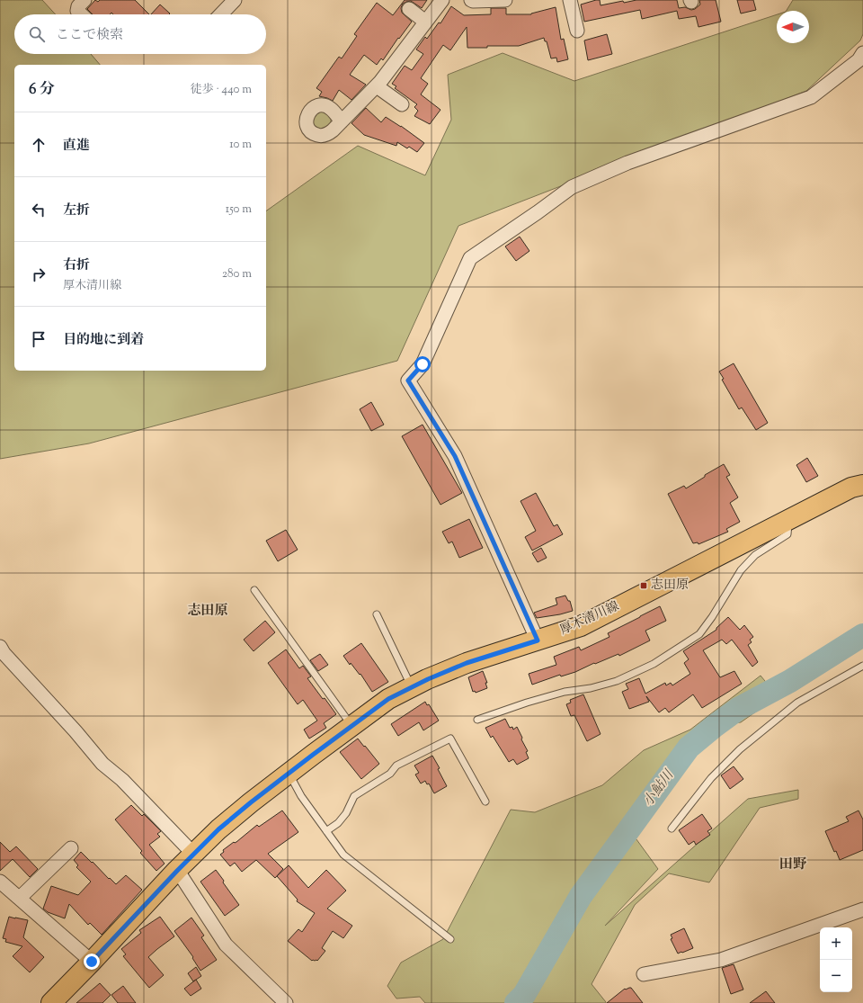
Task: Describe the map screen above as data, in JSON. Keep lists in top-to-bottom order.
{
  "streets": {
    "main road": ["厚木清川線"]
  },
  "districts": ["志田原", "田野"],
  "water": ["小鮎川"],
  "places": {
    "transit": ["志田原"]
  },
  "north": "left",
  "page": {
    "search": "ここで検索",
    "heading": ["6 分", "徒歩 · 440 m"],
    "list": [
      ["直進", "10 m"],
      ["左折", "150 m"],
      ["右折", "厚木清川線", "280 m"],
      "目的地に到着"
    ],
    "map_buttons": ["+", "−"]
  }
}
